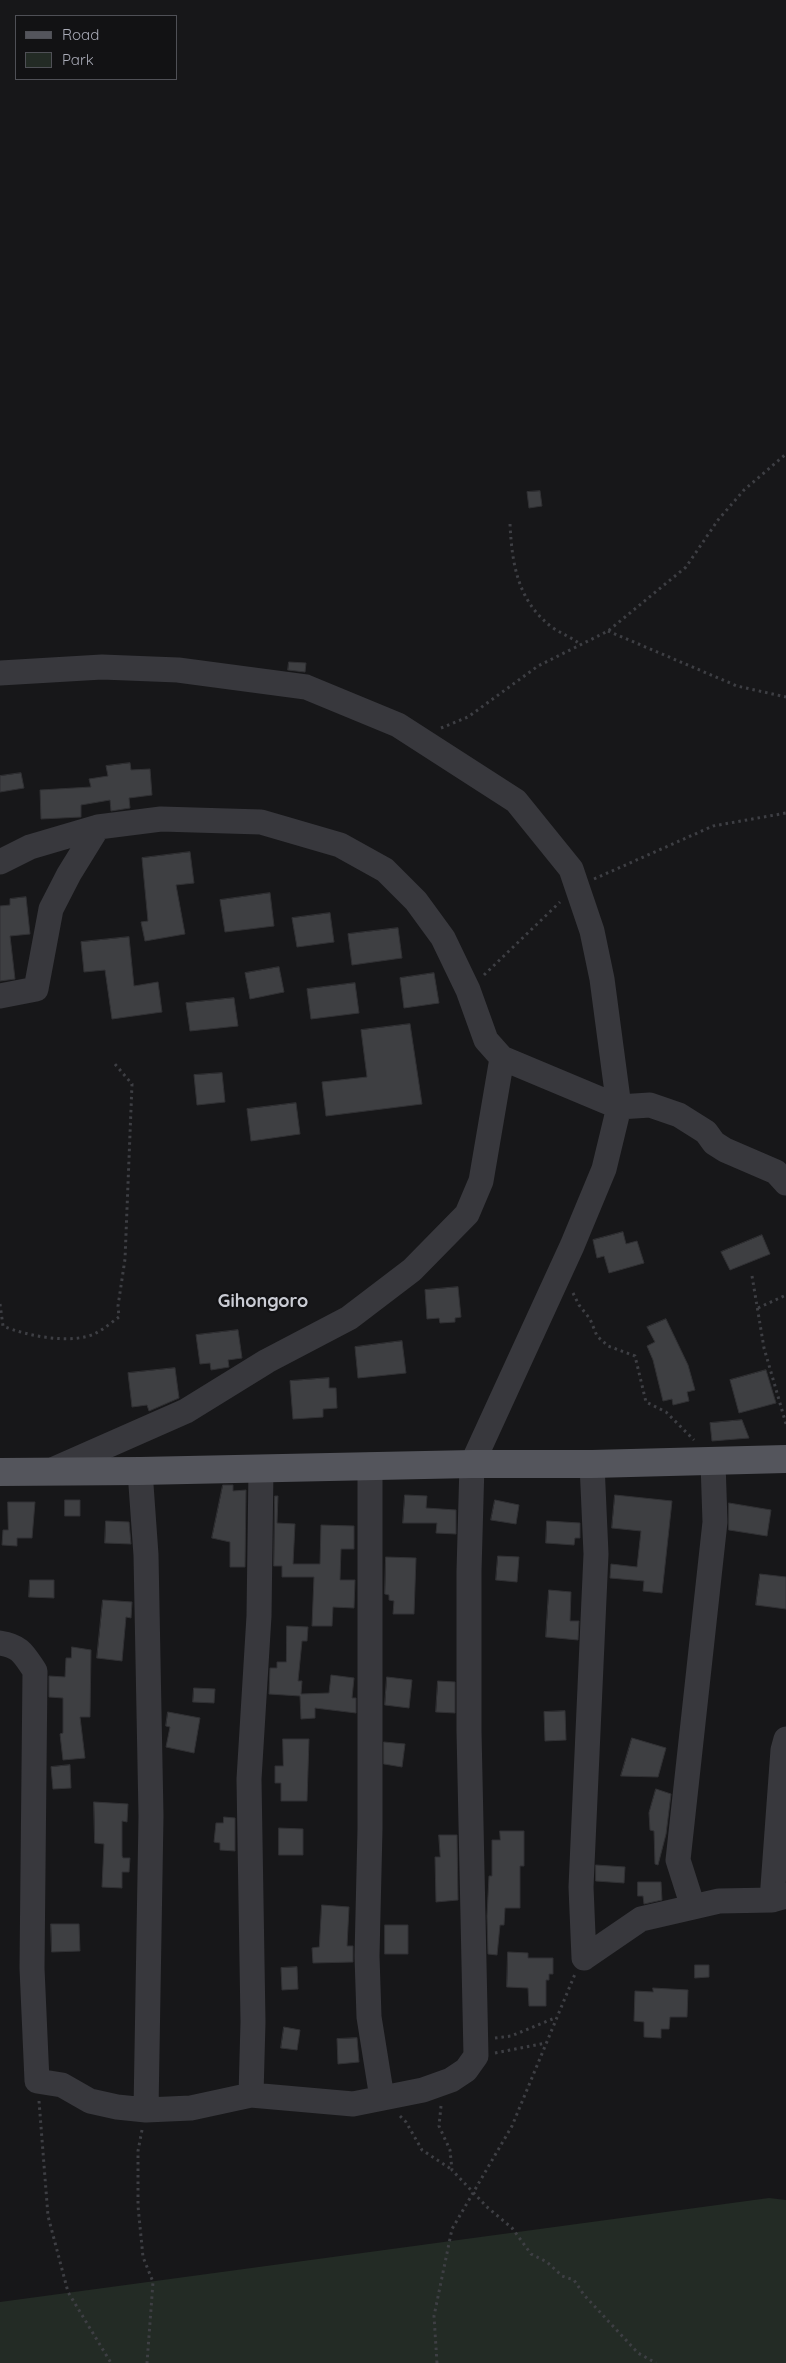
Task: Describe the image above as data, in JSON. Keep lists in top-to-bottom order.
{
  "districts": ["Gihongoro"],
  "legend": ["Road", "Park"]
}
